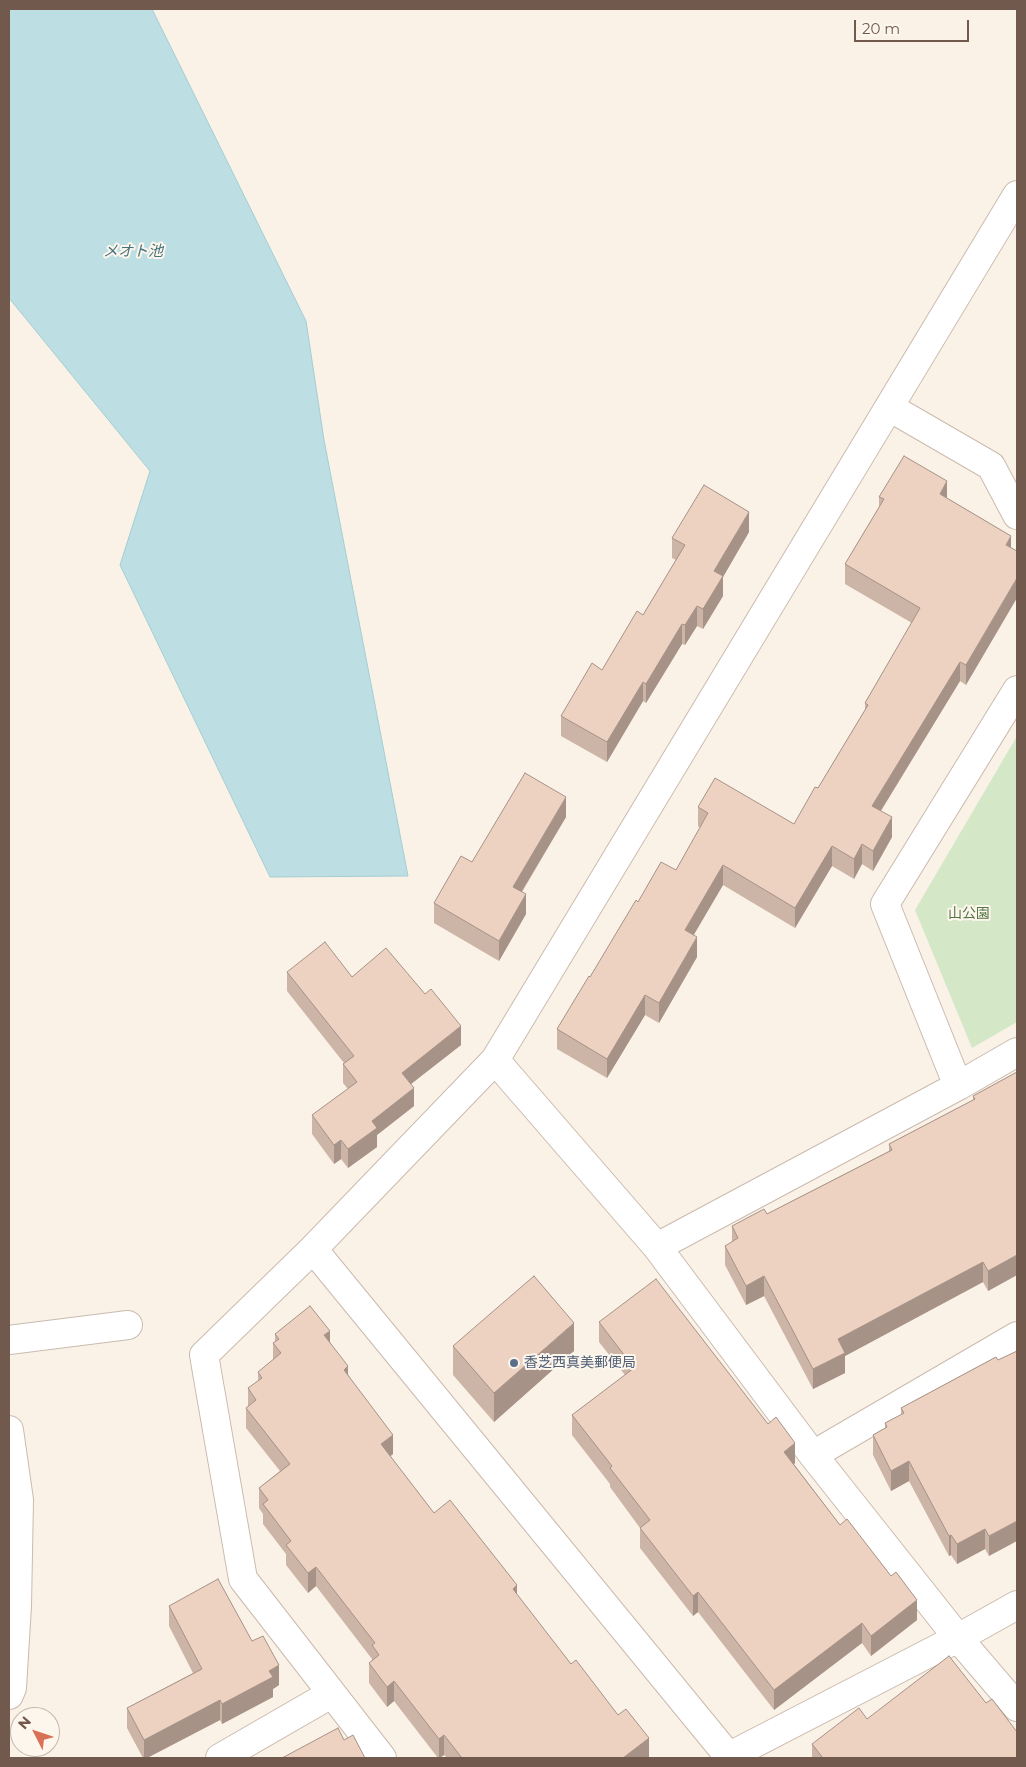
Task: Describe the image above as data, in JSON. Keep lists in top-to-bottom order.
{
  "water": ["メオト池"],
  "parks": ["山公園"],
  "places": ["香芝西真美郵便局"],
  "scale_bar": "20 m",
  "north": "top left"
}
